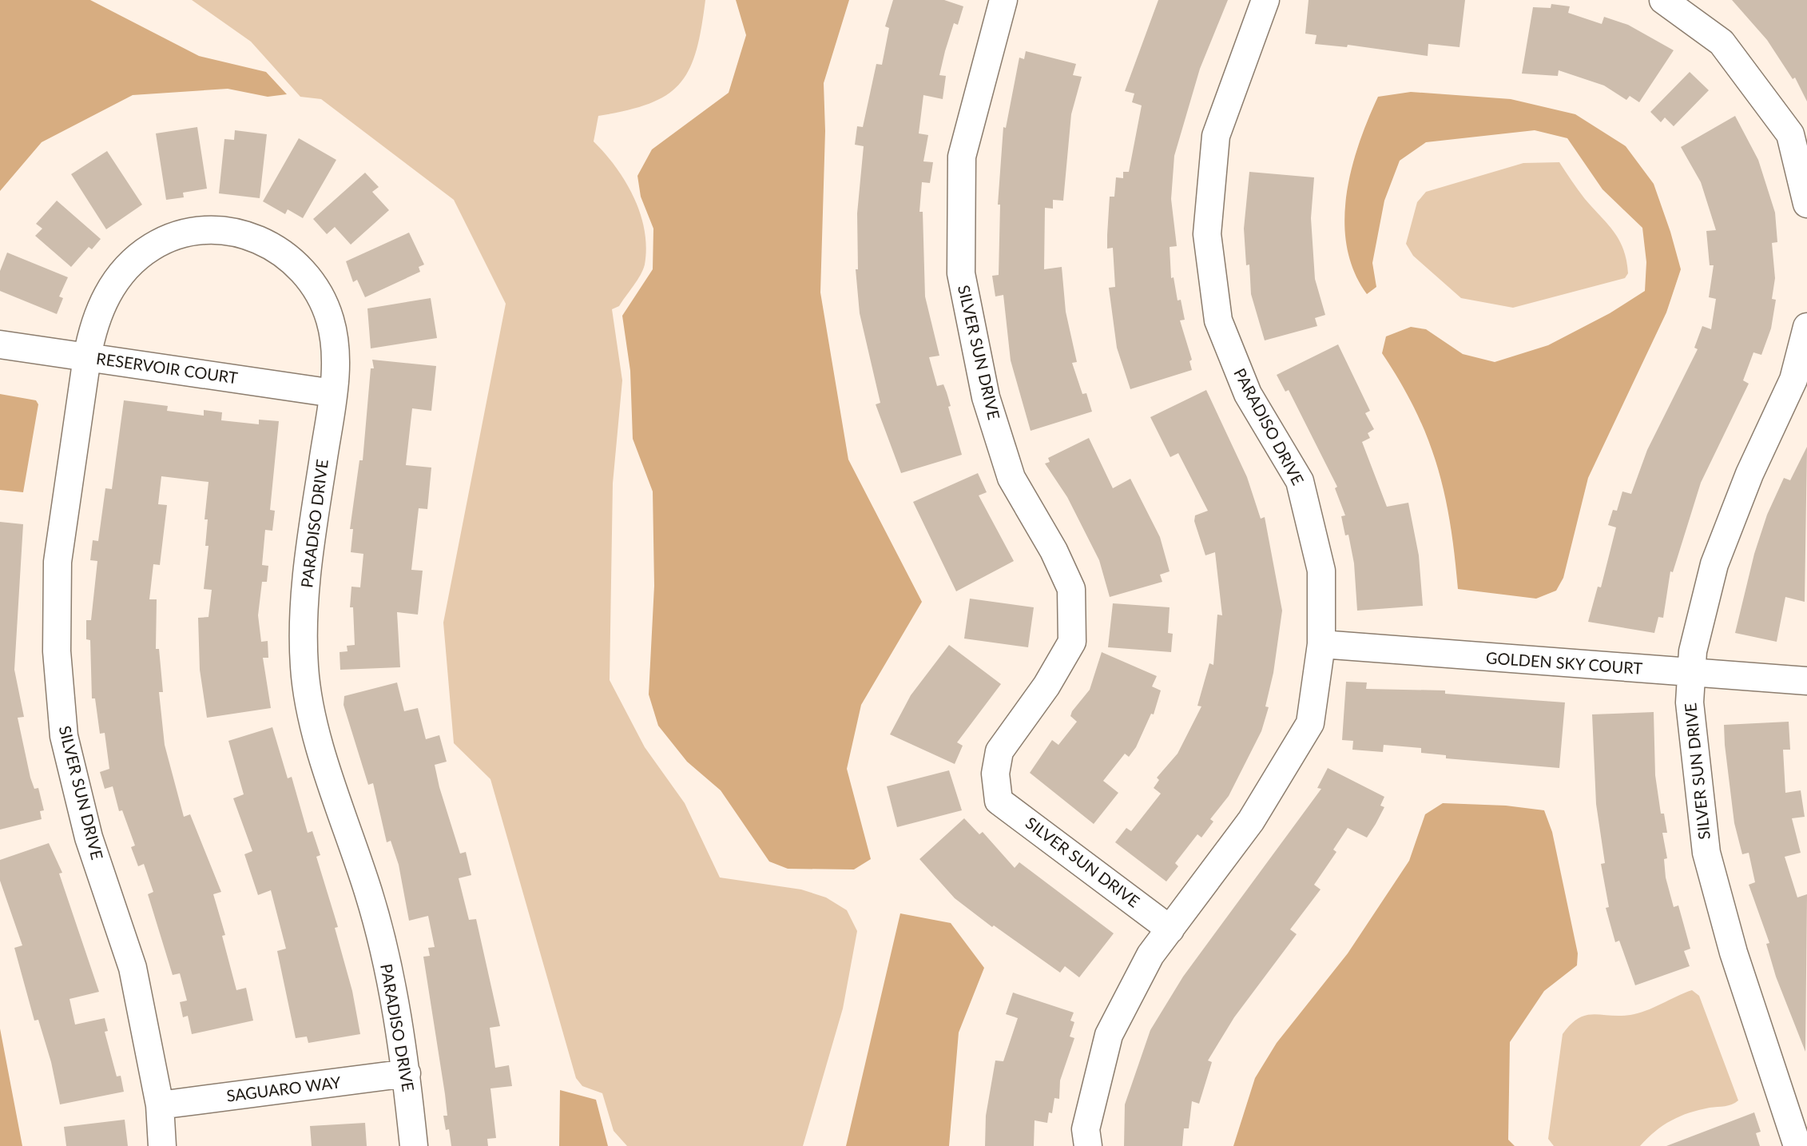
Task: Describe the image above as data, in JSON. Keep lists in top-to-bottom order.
{
  "streets": {
    "street": [
      "SILVER SUN DRIVE",
      "RESERVOIR COURT",
      "PARADISO DRIVE",
      "GOLDEN SKY COURT",
      "SAGUARO WAY"
    ]
  },
  "crossings": [
    ["SILVER SUN DRIVE", "RESERVOIR COURT"],
    ["SILVER SUN DRIVE", "PARADISO DRIVE"],
    ["SILVER SUN DRIVE", "GOLDEN SKY COURT"],
    ["SILVER SUN DRIVE", "SAGUARO WAY"],
    ["RESERVOIR COURT", "PARADISO DRIVE"],
    ["PARADISO DRIVE", "GOLDEN SKY COURT"],
    ["PARADISO DRIVE", "SAGUARO WAY"]
  ]
}
